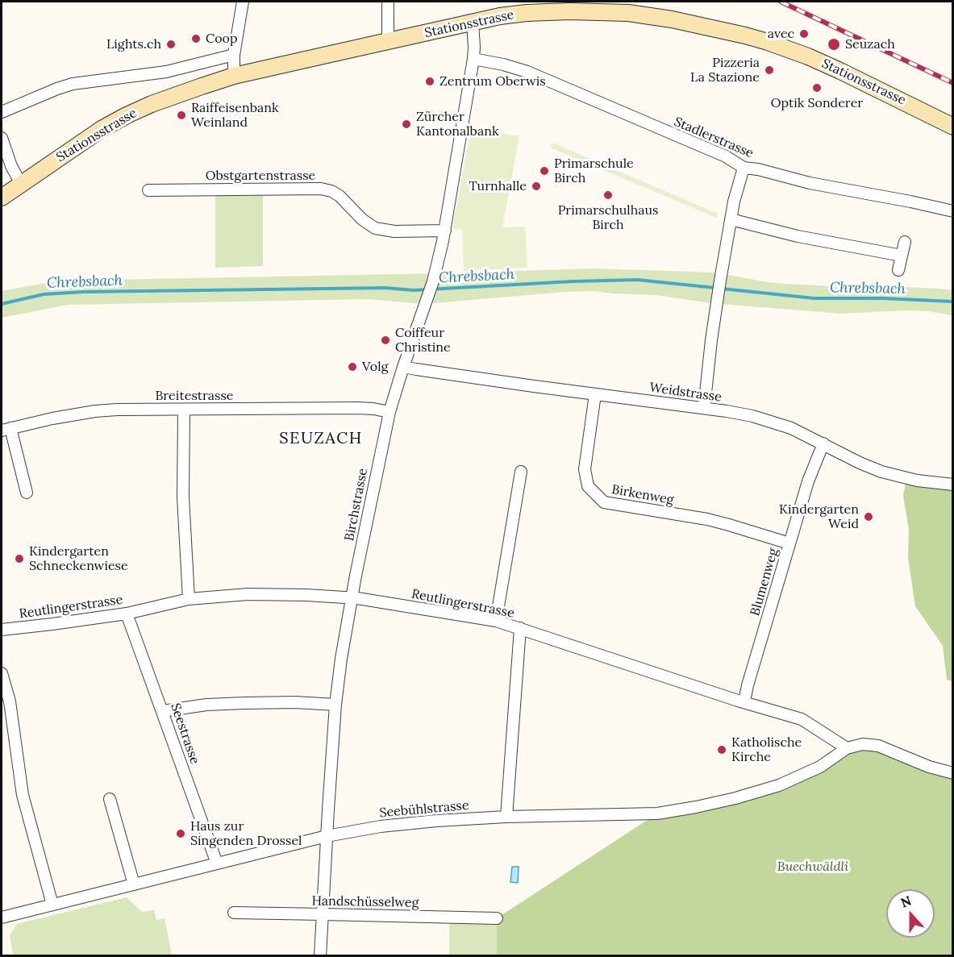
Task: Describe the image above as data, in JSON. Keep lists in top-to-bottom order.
{
  "streets": {
    "main road": ["Stationsstrasse"],
    "street": [
      "Stadlerstrasse",
      "Obstgartenstrasse",
      "Weidstrasse",
      "Breitestrasse",
      "Birkenweg",
      "Birchstrasse",
      "Blumenweg",
      "Reutlingerstrasse",
      "Seestrasse",
      "Seebühlstrasse",
      "Handschüsselweg"
    ]
  },
  "crossings": [
    ["Stationsstrasse", "Birchstrasse"],
    ["Stadlerstrasse", "Birchstrasse"],
    ["Obstgartenstrasse", "Birchstrasse"],
    ["Weidstrasse", "Birkenweg"],
    ["Weidstrasse", "Birchstrasse"],
    ["Weidstrasse", "Blumenweg"],
    ["Breitestrasse", "Birchstrasse"],
    ["Birkenweg", "Blumenweg"],
    ["Birchstrasse", "Reutlingerstrasse"],
    ["Birchstrasse", "Seebühlstrasse"],
    ["Birchstrasse", "Handschüsselweg"],
    ["Blumenweg", "Reutlingerstrasse"],
    ["Reutlingerstrasse", "Seestrasse"],
    ["Reutlingerstrasse", "Seebühlstrasse"],
    ["Seestrasse", "Seebühlstrasse"]
  ],
  "districts": ["SEUZACH"],
  "water": ["Chrebsbach"],
  "parks": ["Buechwäldli"],
  "places": [
    "avec",
    "Coop",
    "Lights.ch",
    "Seuzach",
    "Pizzeria La Stazione",
    "Zentrum Oberwis",
    "Optik Sonderer",
    "Raiffeisenbank Weinland",
    "Zürcher Kantonalbank",
    "Primarschule Birch",
    "Turnhalle",
    "Primarschulhaus Birch",
    "Coiffeur Christine",
    "Volg",
    "Kindergarten Weid",
    "Kindergarten Schneckenwiese",
    "Katholische Kirche",
    "Haus zur Singenden Drossel"
  ],
  "north": "top"
}
